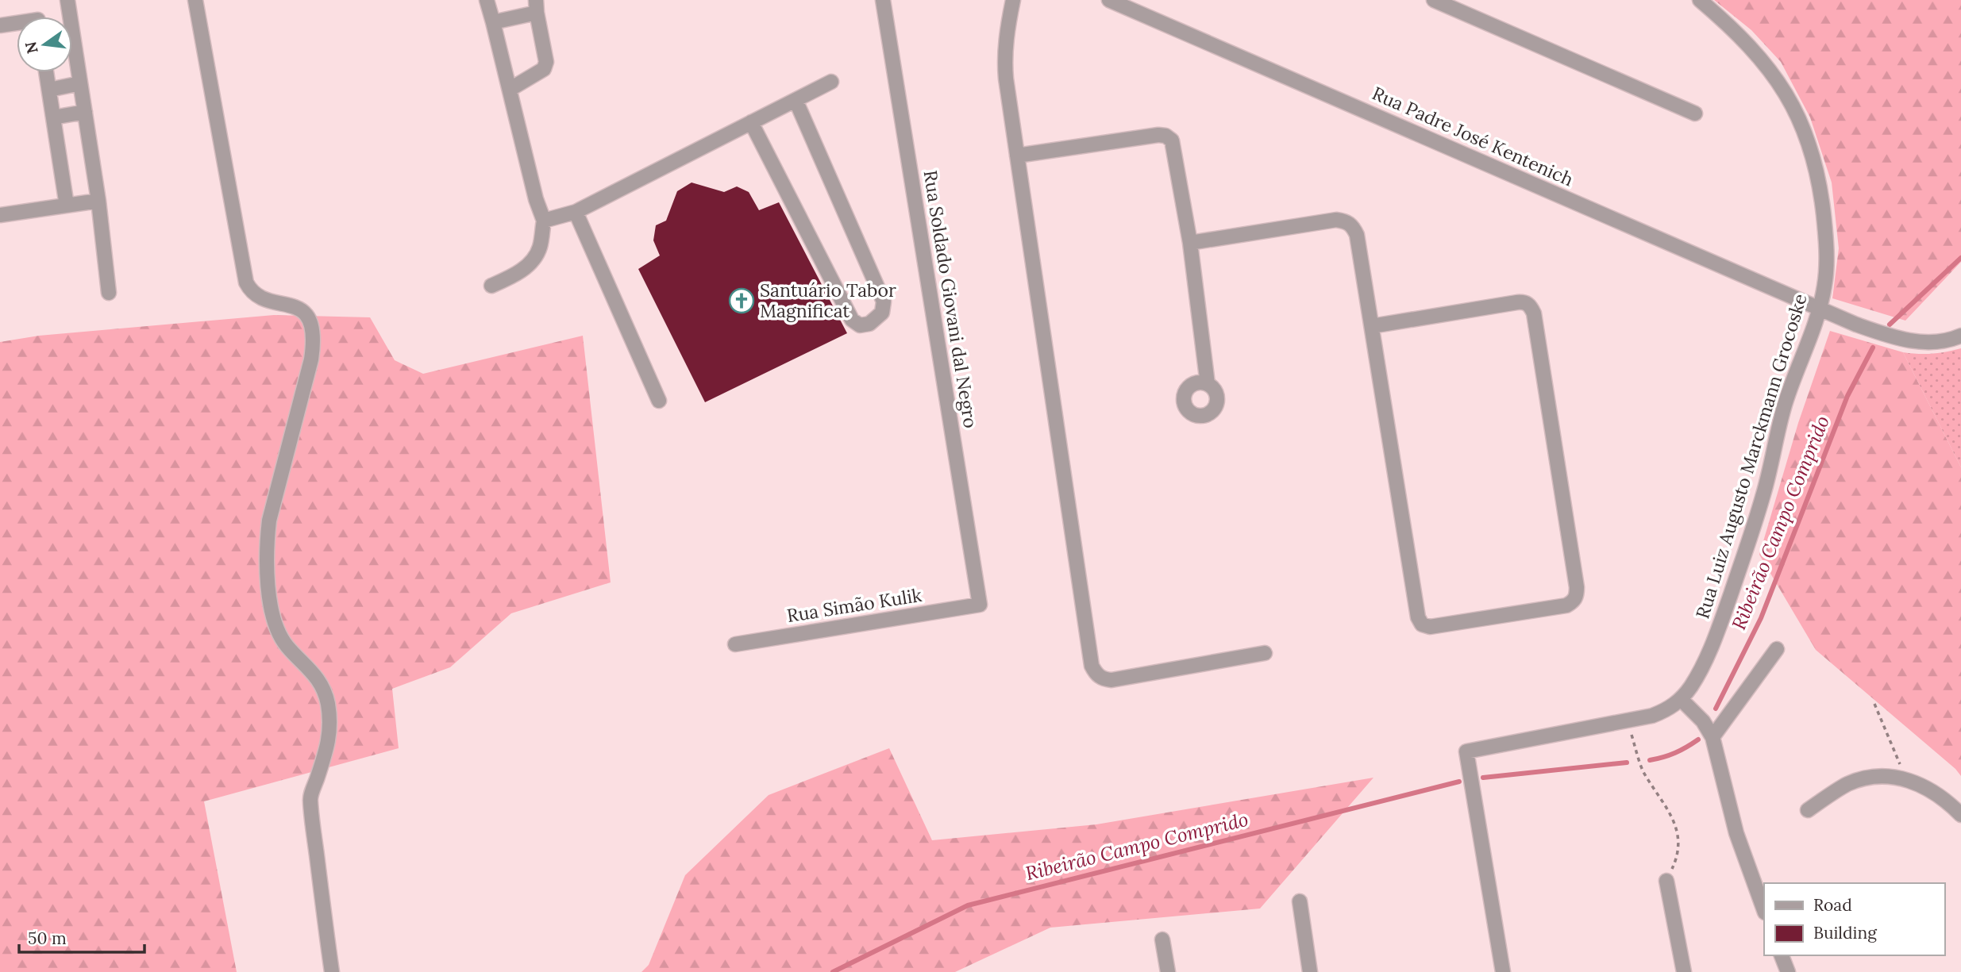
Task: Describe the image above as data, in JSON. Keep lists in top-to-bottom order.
{
  "streets": {
    "street": [
      "Rua Padre José Kentenich",
      "Rua Soldado Giovani dal Negro",
      "Rua Luiz Augusto Marckmann Grocoske",
      "Rua Simão Kulik"
    ]
  },
  "crossings": [
    ["Rua Padre José Kentenich", "Rua Luiz Augusto Marckmann Grocoske"],
    ["Rua Soldado Giovani dal Negro", "Rua Simão Kulik"]
  ],
  "water": ["Ribeirão Campo Comprido"],
  "places": {
    "church": ["Santuário Tabor Magnificat"]
  },
  "legend": ["Road", "Building"],
  "scale_bar": "50 m",
  "north": "left"
}
